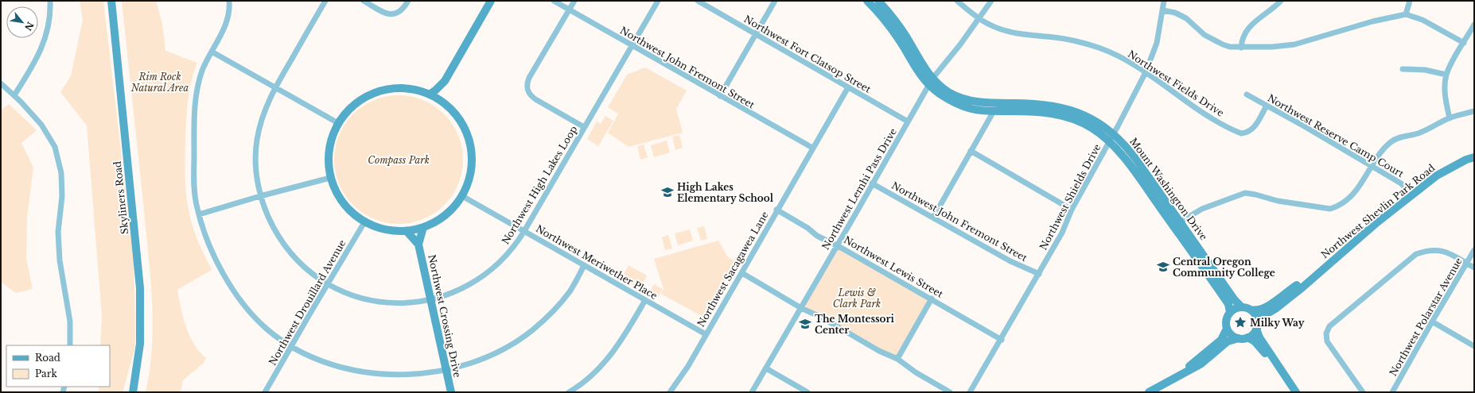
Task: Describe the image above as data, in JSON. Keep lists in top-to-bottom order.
{
  "streets": {
    "street": [
      "Northwest Fort Clatsop Street",
      "Northwest John Fremont Street",
      "Northwest Fields Drive",
      "Northwest Reserve Camp Court",
      "Northwest High Lakes Loop",
      "Northwest Lemhi Pass Drive",
      "Mount Washington Drive",
      "Northwest Shields Drive",
      "Skyliners Road",
      "Northwest Shevlin Park Road",
      "Northwest Meriwether Place",
      "Northwest Lewis Street",
      "Northwest Sacagawea Lane",
      "Northwest Drouillard Avenue",
      "Northwest Crossing Drive",
      "Northwest Polarstar Avenue"
    ]
  },
  "crossings": [
    ["Northwest Fort Clatsop Street", "Northwest Lemhi Pass Drive"],
    ["Northwest Fort Clatsop Street", "Northwest Sacagawea Lane"],
    ["Northwest John Fremont Street", "Northwest High Lakes Loop"],
    ["Northwest John Fremont Street", "Northwest Lemhi Pass Drive"],
    ["Northwest John Fremont Street", "Northwest Shields Drive"],
    ["Northwest John Fremont Street", "Northwest Sacagawea Lane"],
    ["Northwest Fields Drive", "Northwest Reserve Camp Court"],
    ["Northwest Fields Drive", "Northwest Lemhi Pass Drive"],
    ["Northwest Fields Drive", "Northwest Shields Drive"],
    ["Northwest Reserve Camp Court", "Northwest Shevlin Park Road"],
    ["Northwest High Lakes Loop", "Northwest Meriwether Place"],
    ["Northwest High Lakes Loop", "Northwest Drouillard Avenue"],
    ["Northwest High Lakes Loop", "Northwest Crossing Drive"],
    ["Northwest Lemhi Pass Drive", "Mount Washington Drive"],
    ["Northwest Lemhi Pass Drive", "Northwest Lewis Street"],
    ["Mount Washington Drive", "Northwest Shields Drive"],
    ["Mount Washington Drive", "Northwest Shevlin Park Road"],
    ["Northwest Shields Drive", "Northwest Lewis Street"],
    ["Northwest Meriwether Place", "Northwest Sacagawea Lane"],
    ["Northwest Lewis Street", "Northwest Sacagawea Lane"]
  ],
  "parks": ["Rim Rock Natural Area", "Compass Park", "Lewis & Clark Park"],
  "places": {
    "school or university": ["High Lakes Elementary School", "Central Oregon Community College", "The Montessori Center"],
    "place": ["Milky Way"]
  },
  "legend": ["Road", "Park"],
  "north": "bottom right"
}
